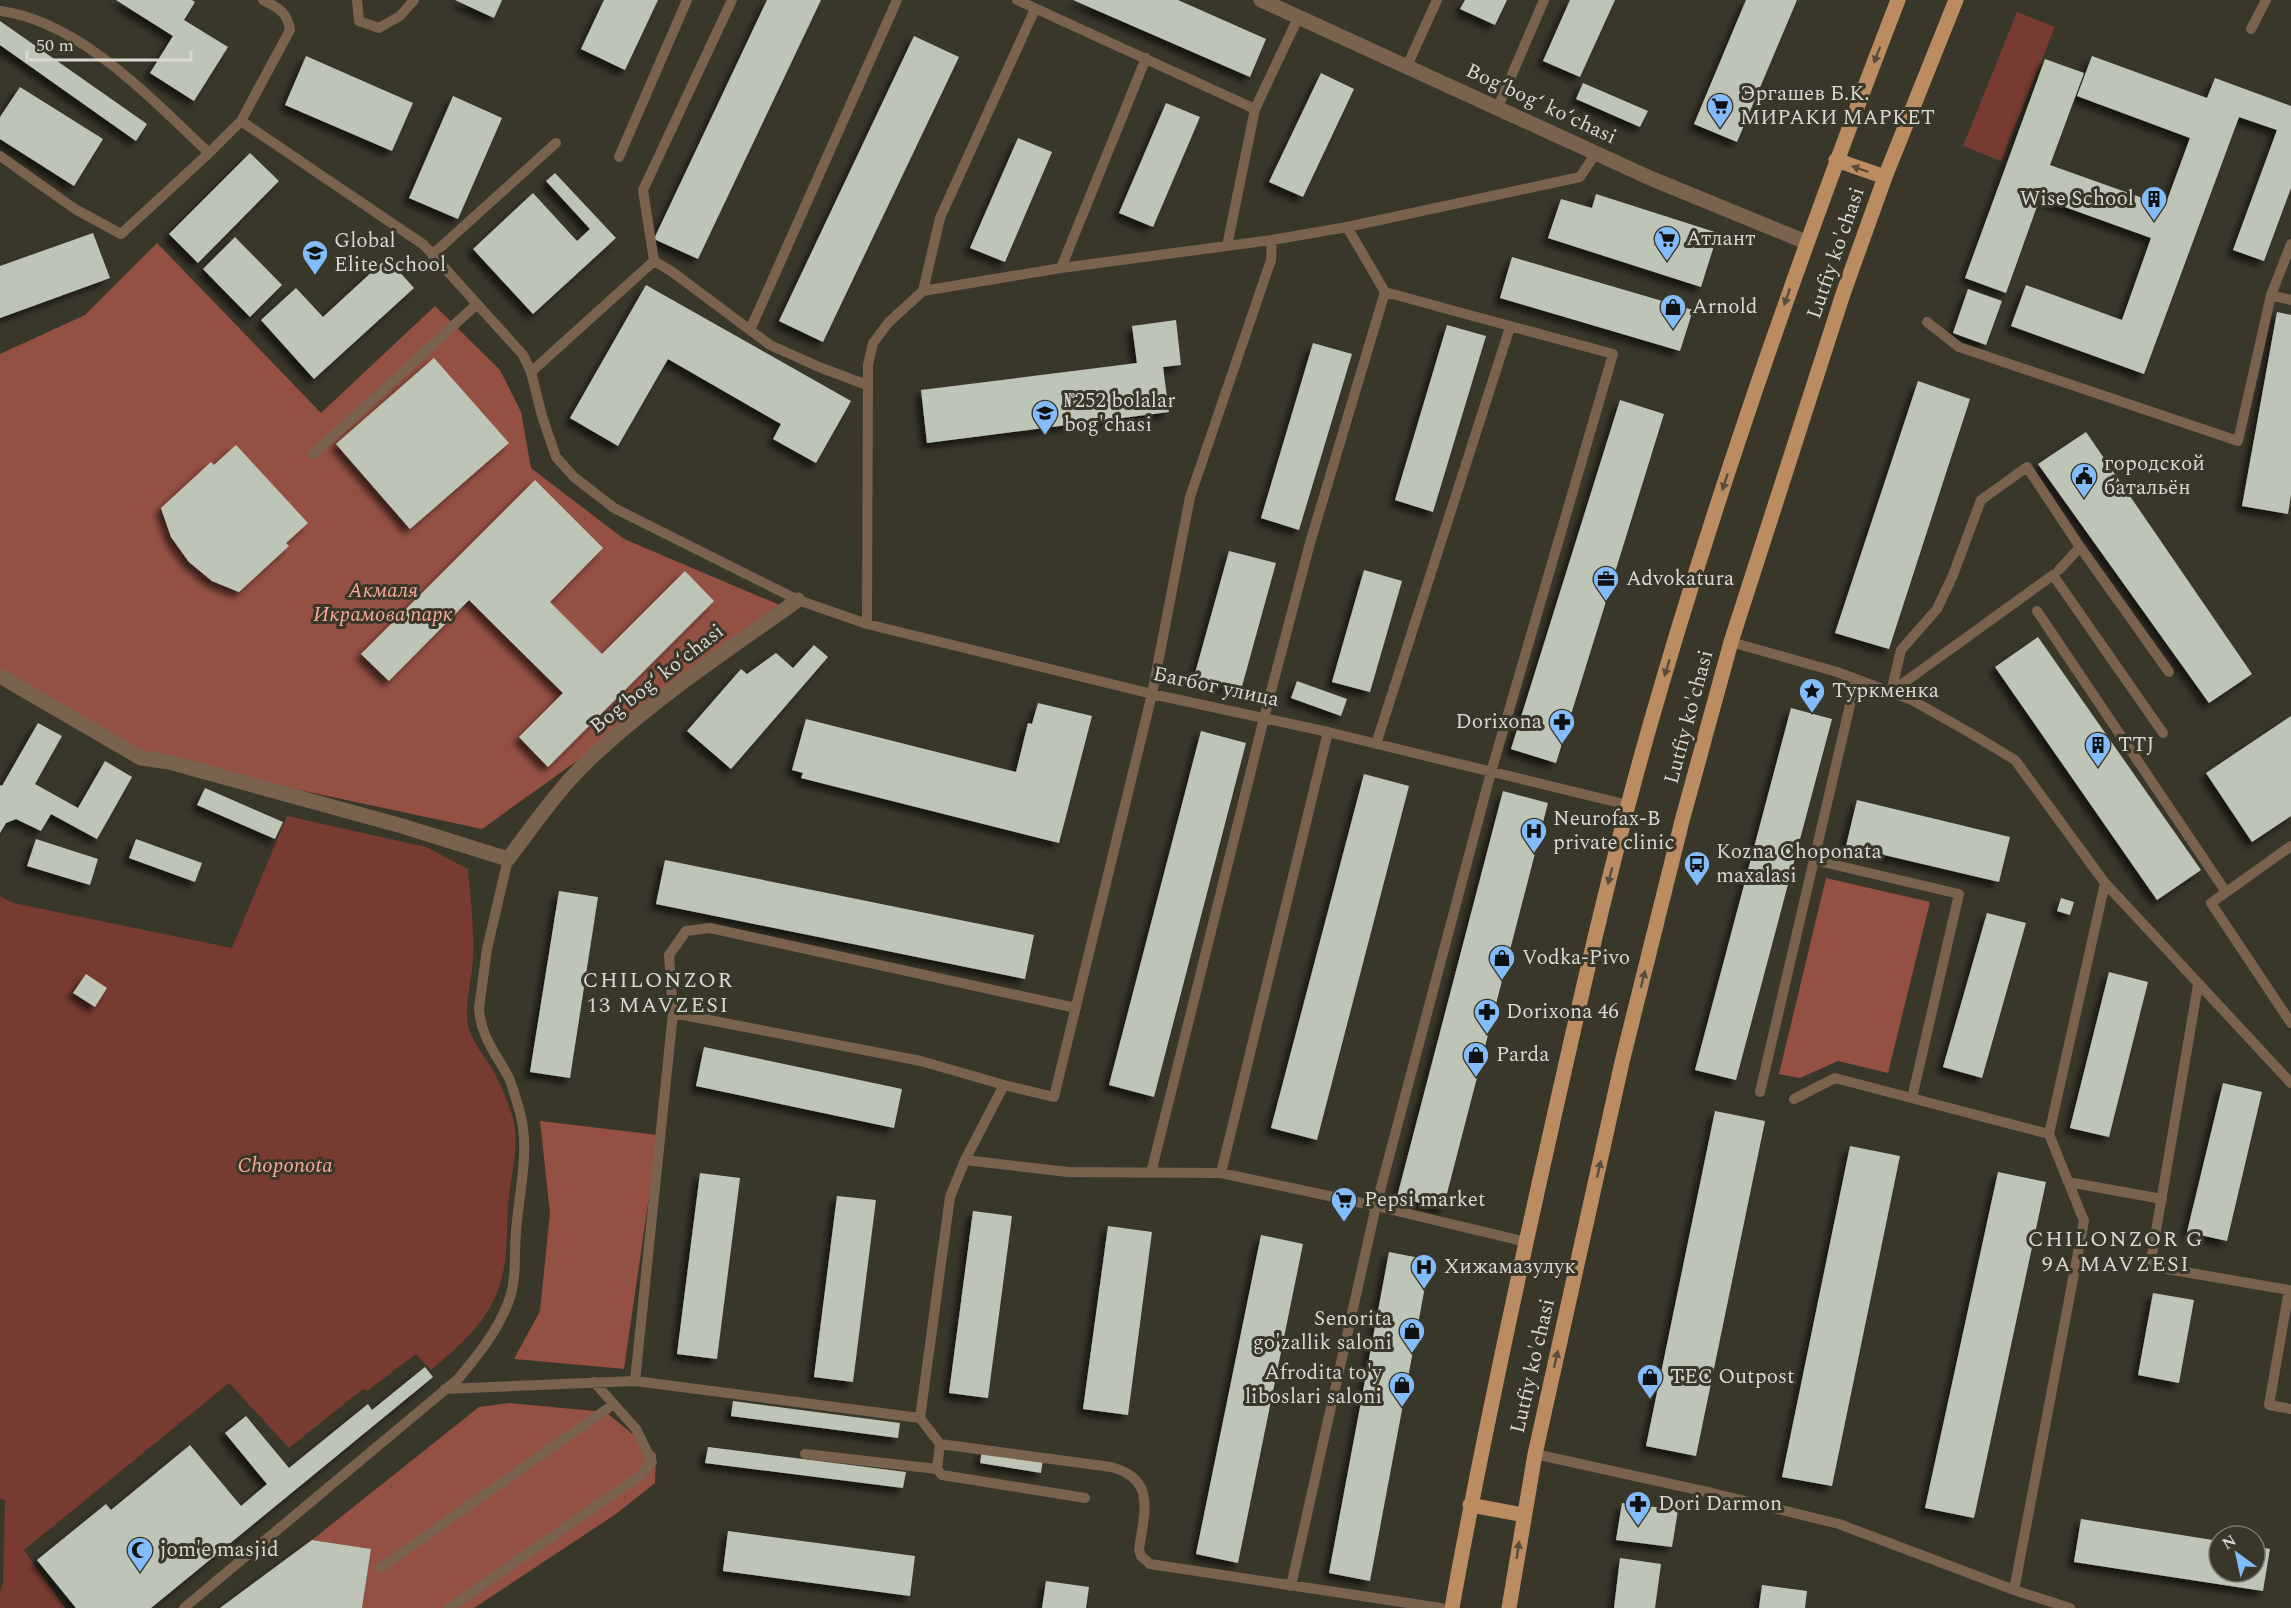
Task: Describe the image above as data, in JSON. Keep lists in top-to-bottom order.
{
  "streets": {
    "main road": ["Lutfiy ko'chasi"],
    "street": ["Bogʻbogʻ koʻchasi"],
    "lane": ["Багбог улица"]
  },
  "crossings": [
    ["Bogʻbogʻ koʻchasi", "Lutfiy ko'chasi"],
    ["Bogʻbogʻ koʻchasi", "Багбог улица"],
    ["Lutfiy ko'chasi", "Багбог улица"]
  ],
  "districts": ["CHILONZOR 13 MAVZESI", "CHILONZOR G 9A MAVZESI"],
  "parks": ["Акмаля Икрамова парк", "Choponota"],
  "places": {
    "supermarket": ["Эргашев Б.К. МИРАКИ МАРКЕТ", "Атлант", "Pepsi market"],
    "building": ["Wise School", "TTJ"],
    "school or university": ["Global Elite School", "№252 bolalar bog'chasi"],
    "shop": [
      "Arnold",
      "Vodka-Pivo",
      "Parda",
      "Senorita go'zallik saloni",
      "TEC Outpost",
      "Afrodita to'y liboslari saloni"
    ],
    "public building": ["городской батальён"],
    "office": ["Advokatura"],
    "place": ["Туркменка"],
    "pharmacy": ["Dorixona", "Dorixona 46", "Dori Darmon"],
    "hospital": ["Neurofax-B private clinic", "Хижамазулук"],
    "bus stop": ["Kozna Choponata maxalasi"],
    "mosque": ["jom'e masjid"]
  },
  "scale_bar": "50 m",
  "north": "top left"
}
